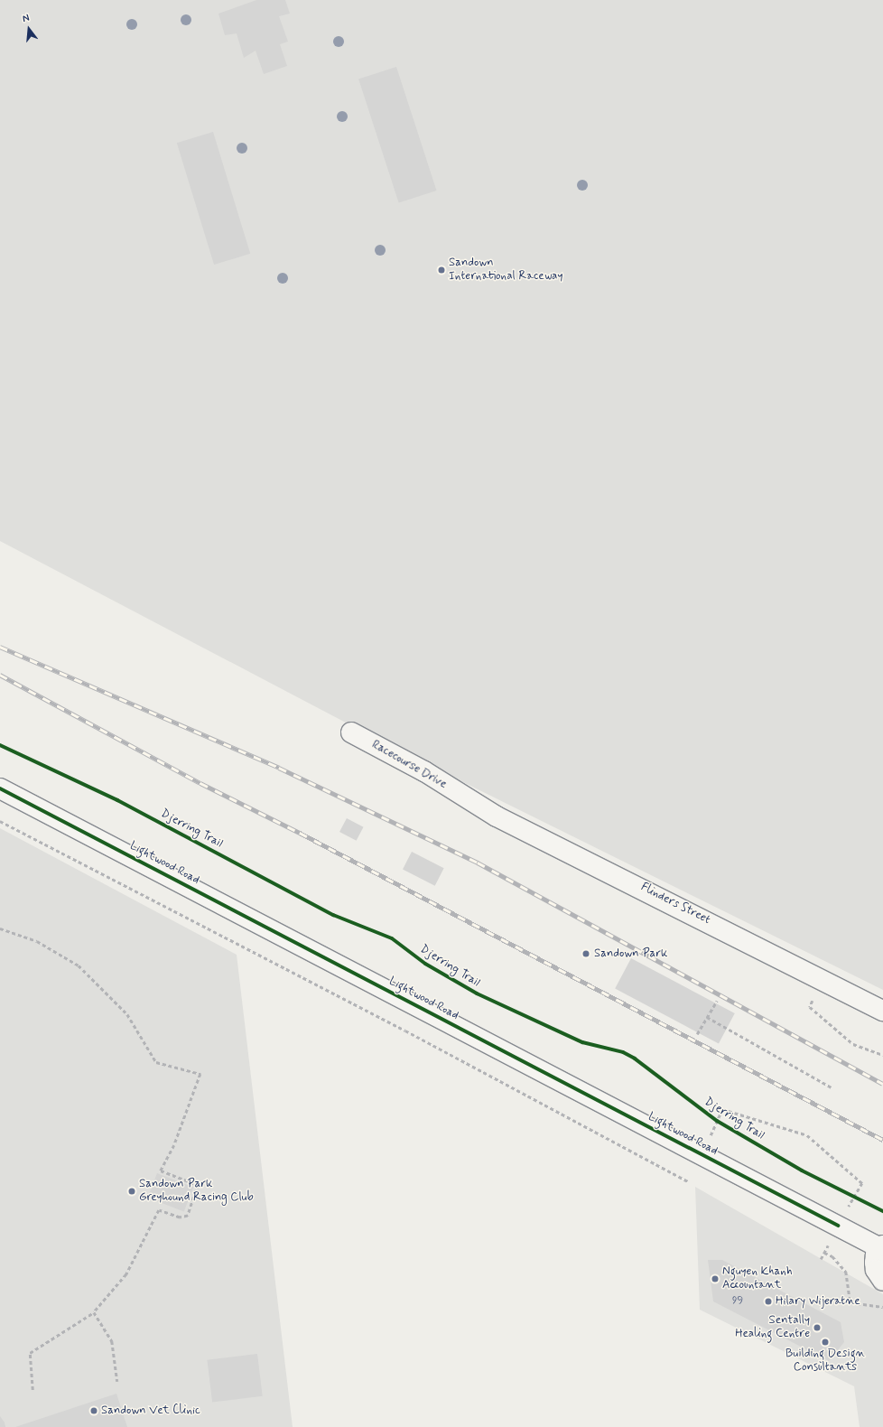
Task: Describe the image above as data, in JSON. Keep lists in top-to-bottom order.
{
  "streets": {
    "main road": ["Racecourse Drive", "Lightwood Road", "Flinders Street"],
    "cycle path": ["Djerring Trail"]
  },
  "crossings": [
    ["Racecourse Drive", "Flinders Street"]
  ],
  "places": [
    "Sandown International Raceway",
    "Sandown Park",
    "Sandown Park Greyhound Racing Club",
    "Nguyen Khanh Accountant",
    "Hilary Wijeratne",
    "Sentally Healing Centre",
    "Building Design Consultants",
    "Sandown Vet Clinic"
  ],
  "house_numbers": ["99"],
  "north": "top"
}
